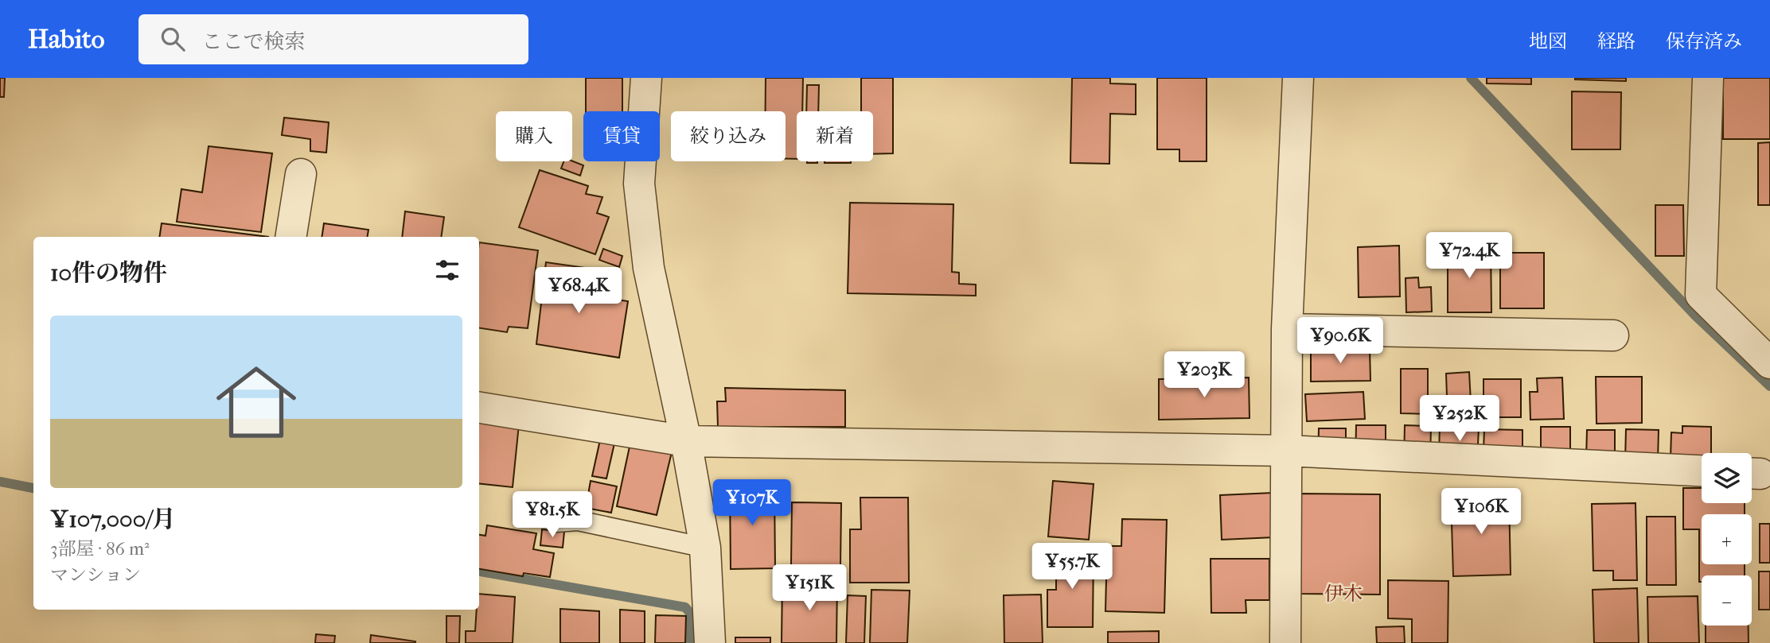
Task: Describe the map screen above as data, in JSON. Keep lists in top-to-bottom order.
{
  "districts": ["伊木"],
  "page": {
    "header": "Habito",
    "search": "ここで検索",
    "nav": ["地図", "経路", "保存済み"],
    "chip": [
      "購入",
      "賃貸",
      "絞り込み",
      "新着"
    ],
    "price": [
      "¥72.4K",
      "¥68.4K",
      "¥90.6K",
      "¥203K",
      "¥252K",
      "¥107K",
      "¥106K",
      "¥81.5K",
      "¥55.7K",
      "¥151K"
    ],
    "heading": "10件の物件",
    "list": [
      {
        "name": "¥107,000/月",
        "note": "3部屋 · 86 m² · マンション"
      }
    ],
    "map_buttons": ["+", "−"]
  }
}
